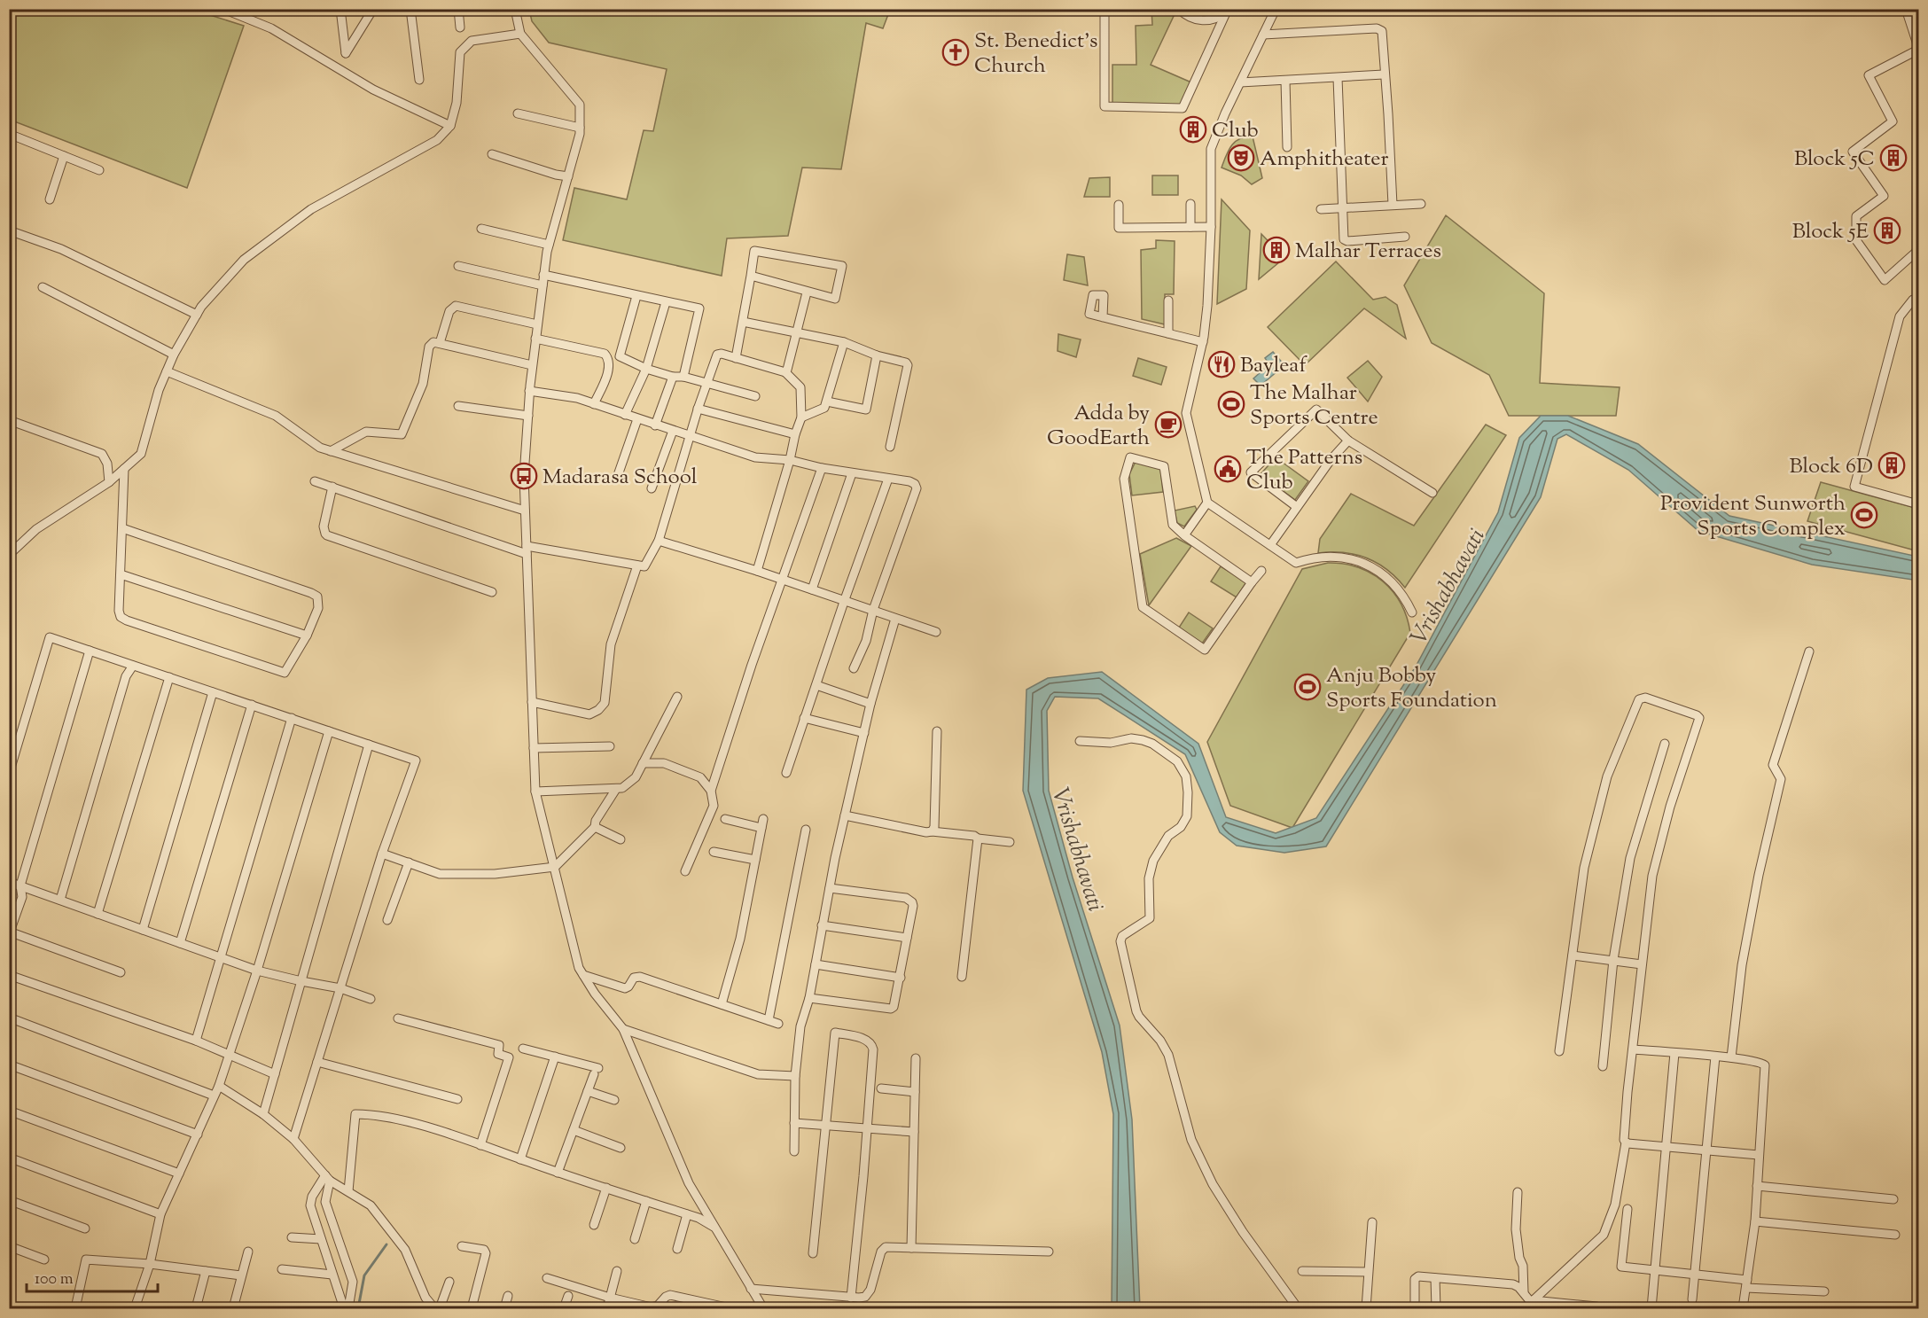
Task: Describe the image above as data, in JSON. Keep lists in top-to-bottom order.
{
  "water": ["Vrishabhavati"],
  "places": {
    "church": ["St. Benedict's Church"],
    "building": [
      "Club",
      "Block 5C",
      "Block 5E",
      "Malhar Terraces",
      "Block 6D"
    ],
    "theatre": ["Amphitheater"],
    "restaurant": ["Bayleaf"],
    "sports": ["The Malhar Sports Centre", "Provident Sunworth Sports Complex", "Anju Bobby Sports Foundation"],
    "cafe": ["Adda by GoodEarth"],
    "public building": ["The Patterns Club"],
    "bus stop": ["Madarasa School"]
  },
  "scale_bar": "100 m"
}
